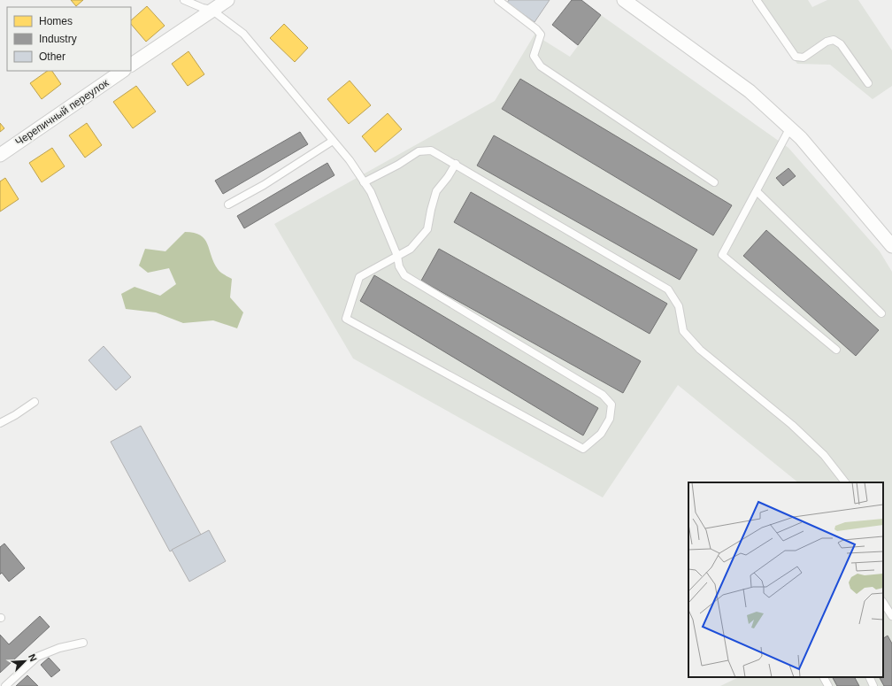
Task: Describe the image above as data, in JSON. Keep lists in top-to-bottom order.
{
  "streets": {
    "street": ["Черепичный переулок"]
  },
  "legend": ["Homes", "Industry", "Other"],
  "north": "top right"
}
